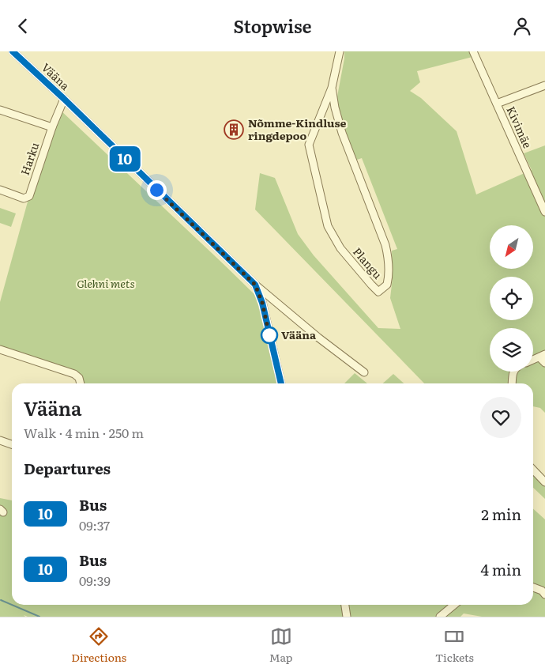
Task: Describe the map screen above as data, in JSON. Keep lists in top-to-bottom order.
{
  "streets": {
    "street": [
      "Vääna",
      "Kivimäe",
      "Harku",
      "Plangu"
    ]
  },
  "crossings": [
    ["Vääna", "Harku"]
  ],
  "parks": ["Glehni mets"],
  "places": {
    "building": ["Nõmme-Kindluse ringdepoo"],
    "other": ["Vääna"]
  },
  "lines": ["bus line 10"],
  "north": "bottom left",
  "page": {
    "header": "Stopwise",
    "on_map": "10",
    "heading": [
      ["Vääna", "Walk · 4 min · 250 m"],
      "Departures"
    ],
    "list": [
      {
        "mark": "10",
        "name": "Bus",
        "note": "09:37",
        "value": "2 min"
      },
      {
        "mark": "10",
        "name": "Bus",
        "note": "09:39",
        "value": "4 min"
      }
    ],
    "tabs": ["Directions", "Map", "Tickets"]
  }
}
